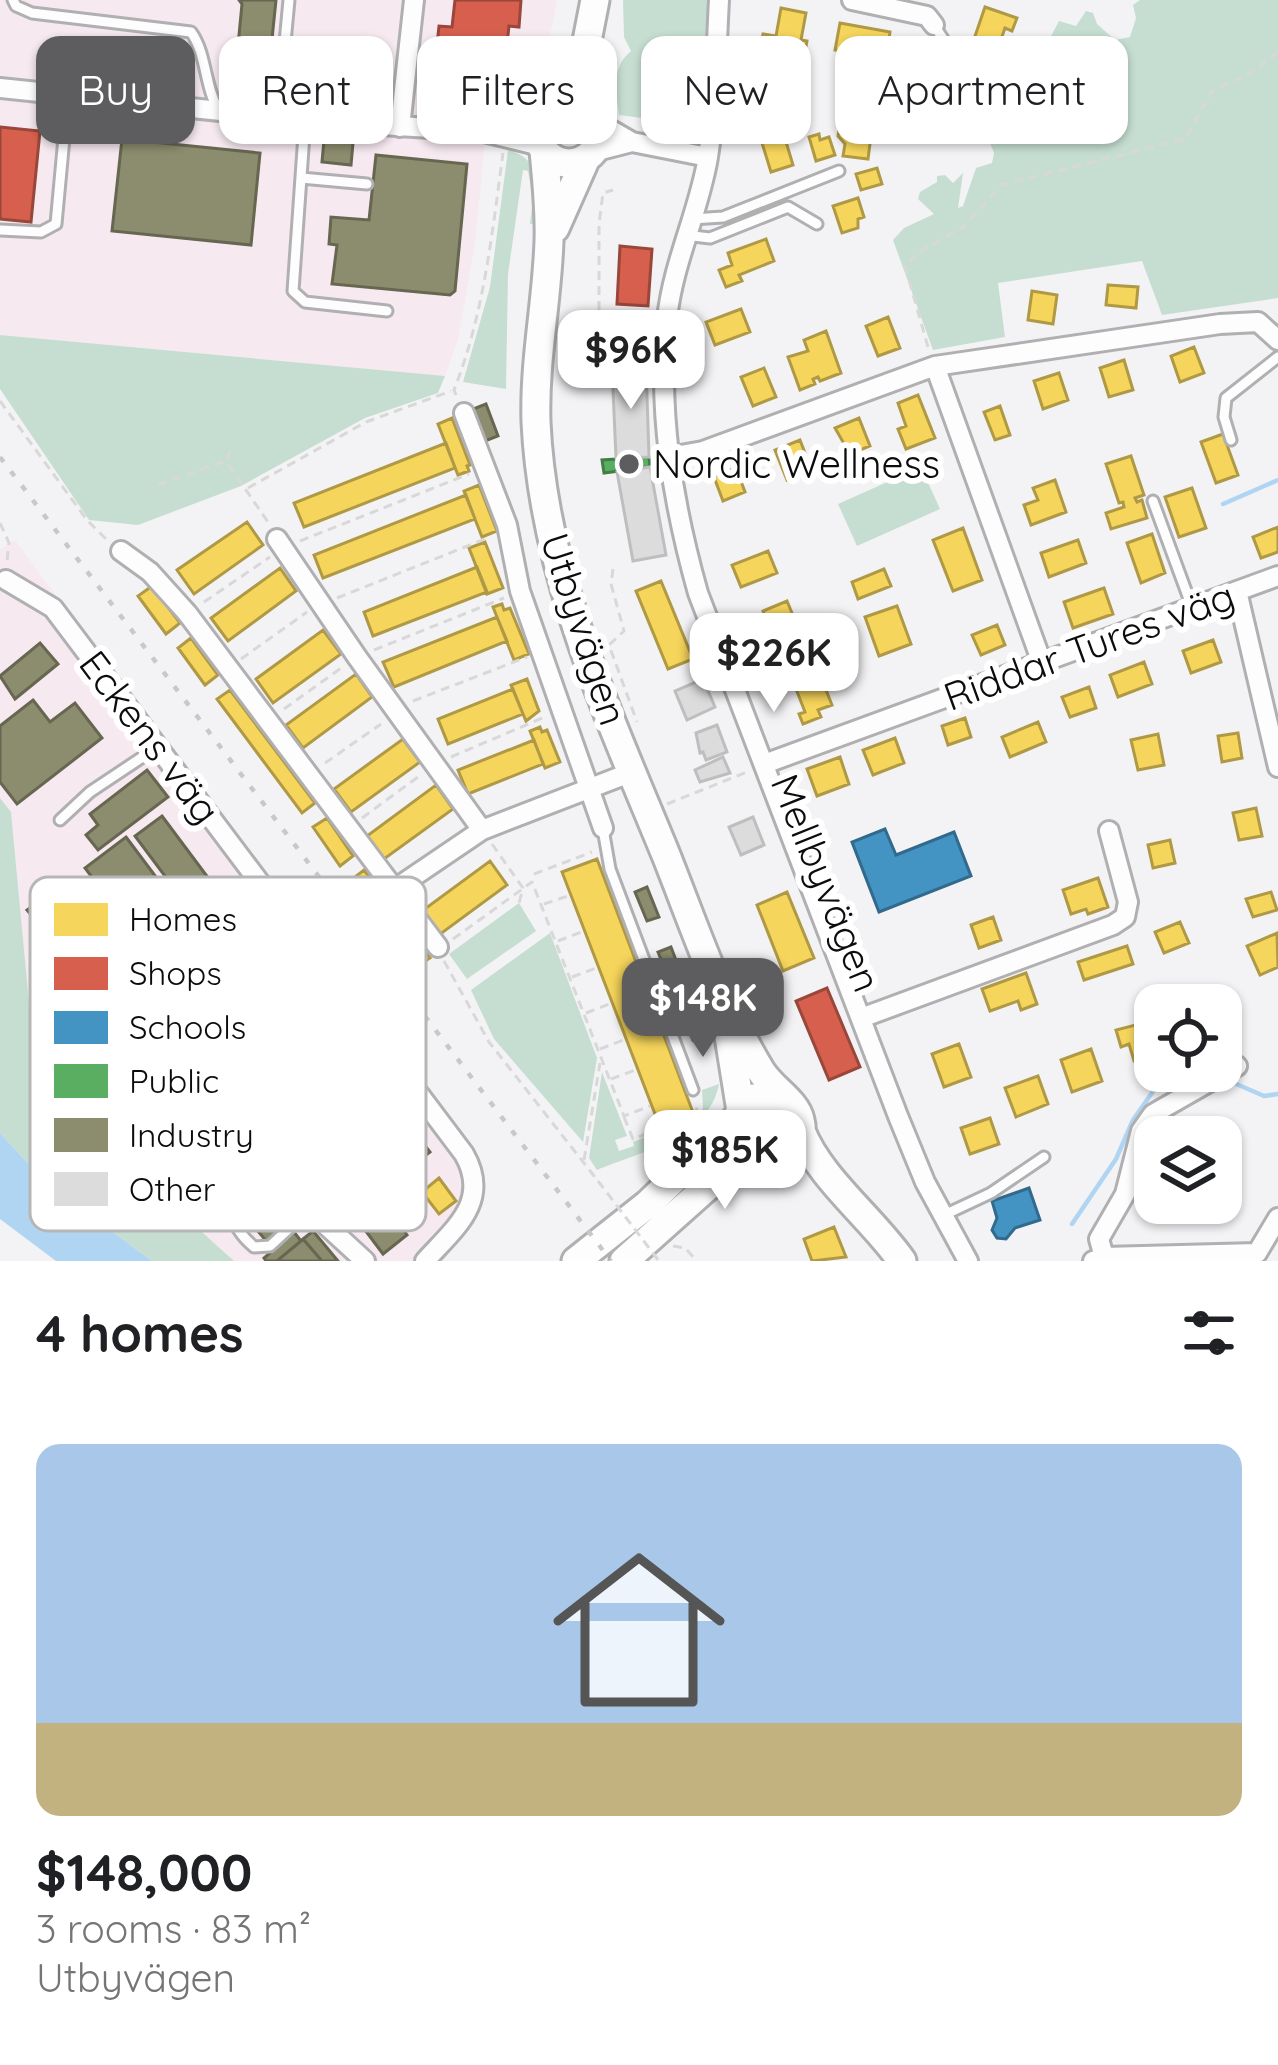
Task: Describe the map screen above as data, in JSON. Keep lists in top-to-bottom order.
{
  "streets": {
    "main road": ["Utbyvägen"],
    "street": ["Riddar Tures väg", "Eckens väg", "Mellbyvägen"]
  },
  "crossings": [
    ["Riddar Tures väg", "Mellbyvägen"]
  ],
  "places": ["Nordic Wellness"],
  "legend": [
    "Homes",
    "Shops",
    "Schools",
    "Public",
    "Industry",
    "Other"
  ],
  "page": {
    "chip": [
      "Buy",
      "Rent",
      "Filters",
      "New",
      "Apartment"
    ],
    "price": [
      "$96K",
      "$226K",
      "$148K",
      "$185K"
    ],
    "heading": "4 homes",
    "list": [
      {
        "name": "$148,000",
        "note": "3 rooms · 83 m² · Utbyvägen"
      }
    ]
  }
}
